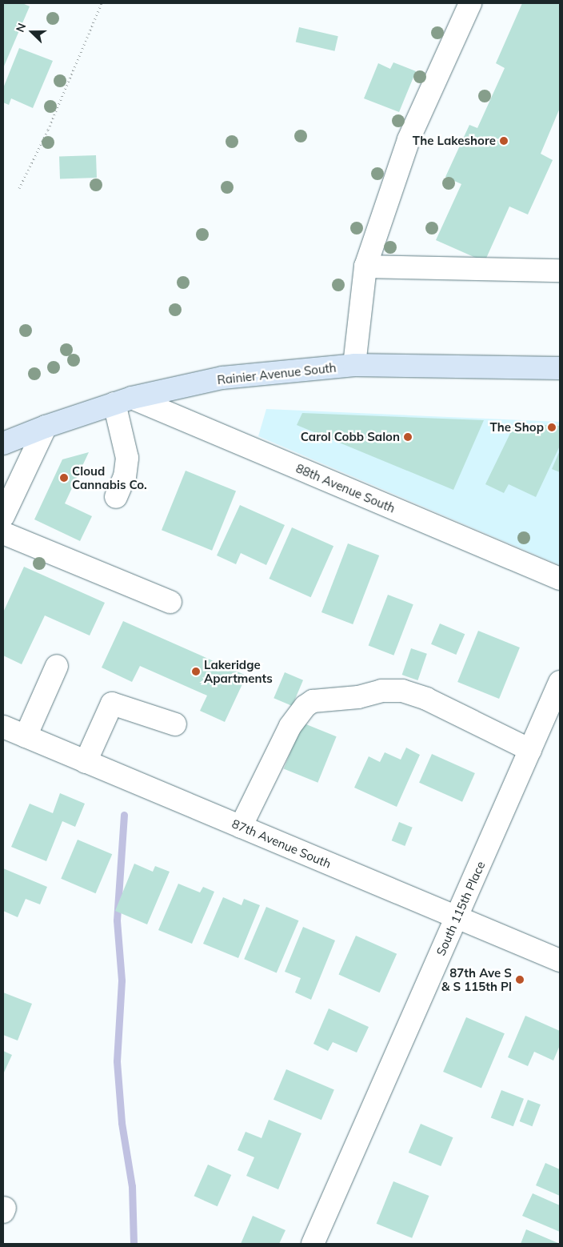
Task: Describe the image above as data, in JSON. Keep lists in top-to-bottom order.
{
  "streets": {
    "main road": ["Rainier Avenue South"],
    "street": ["88th Avenue South", "87th Avenue South", "South 115th Place"]
  },
  "crossings": [
    ["Rainier Avenue South", "88th Avenue South"],
    ["87th Avenue South", "South 115th Place"]
  ],
  "places": [
    "The Lakeshore",
    "The Shop",
    "Carol Cobb Salon",
    "Cloud Cannabis Co.",
    "Lakeridge Apartments",
    "87th Ave S & S 115th Pl"
  ],
  "north": "left"
}
